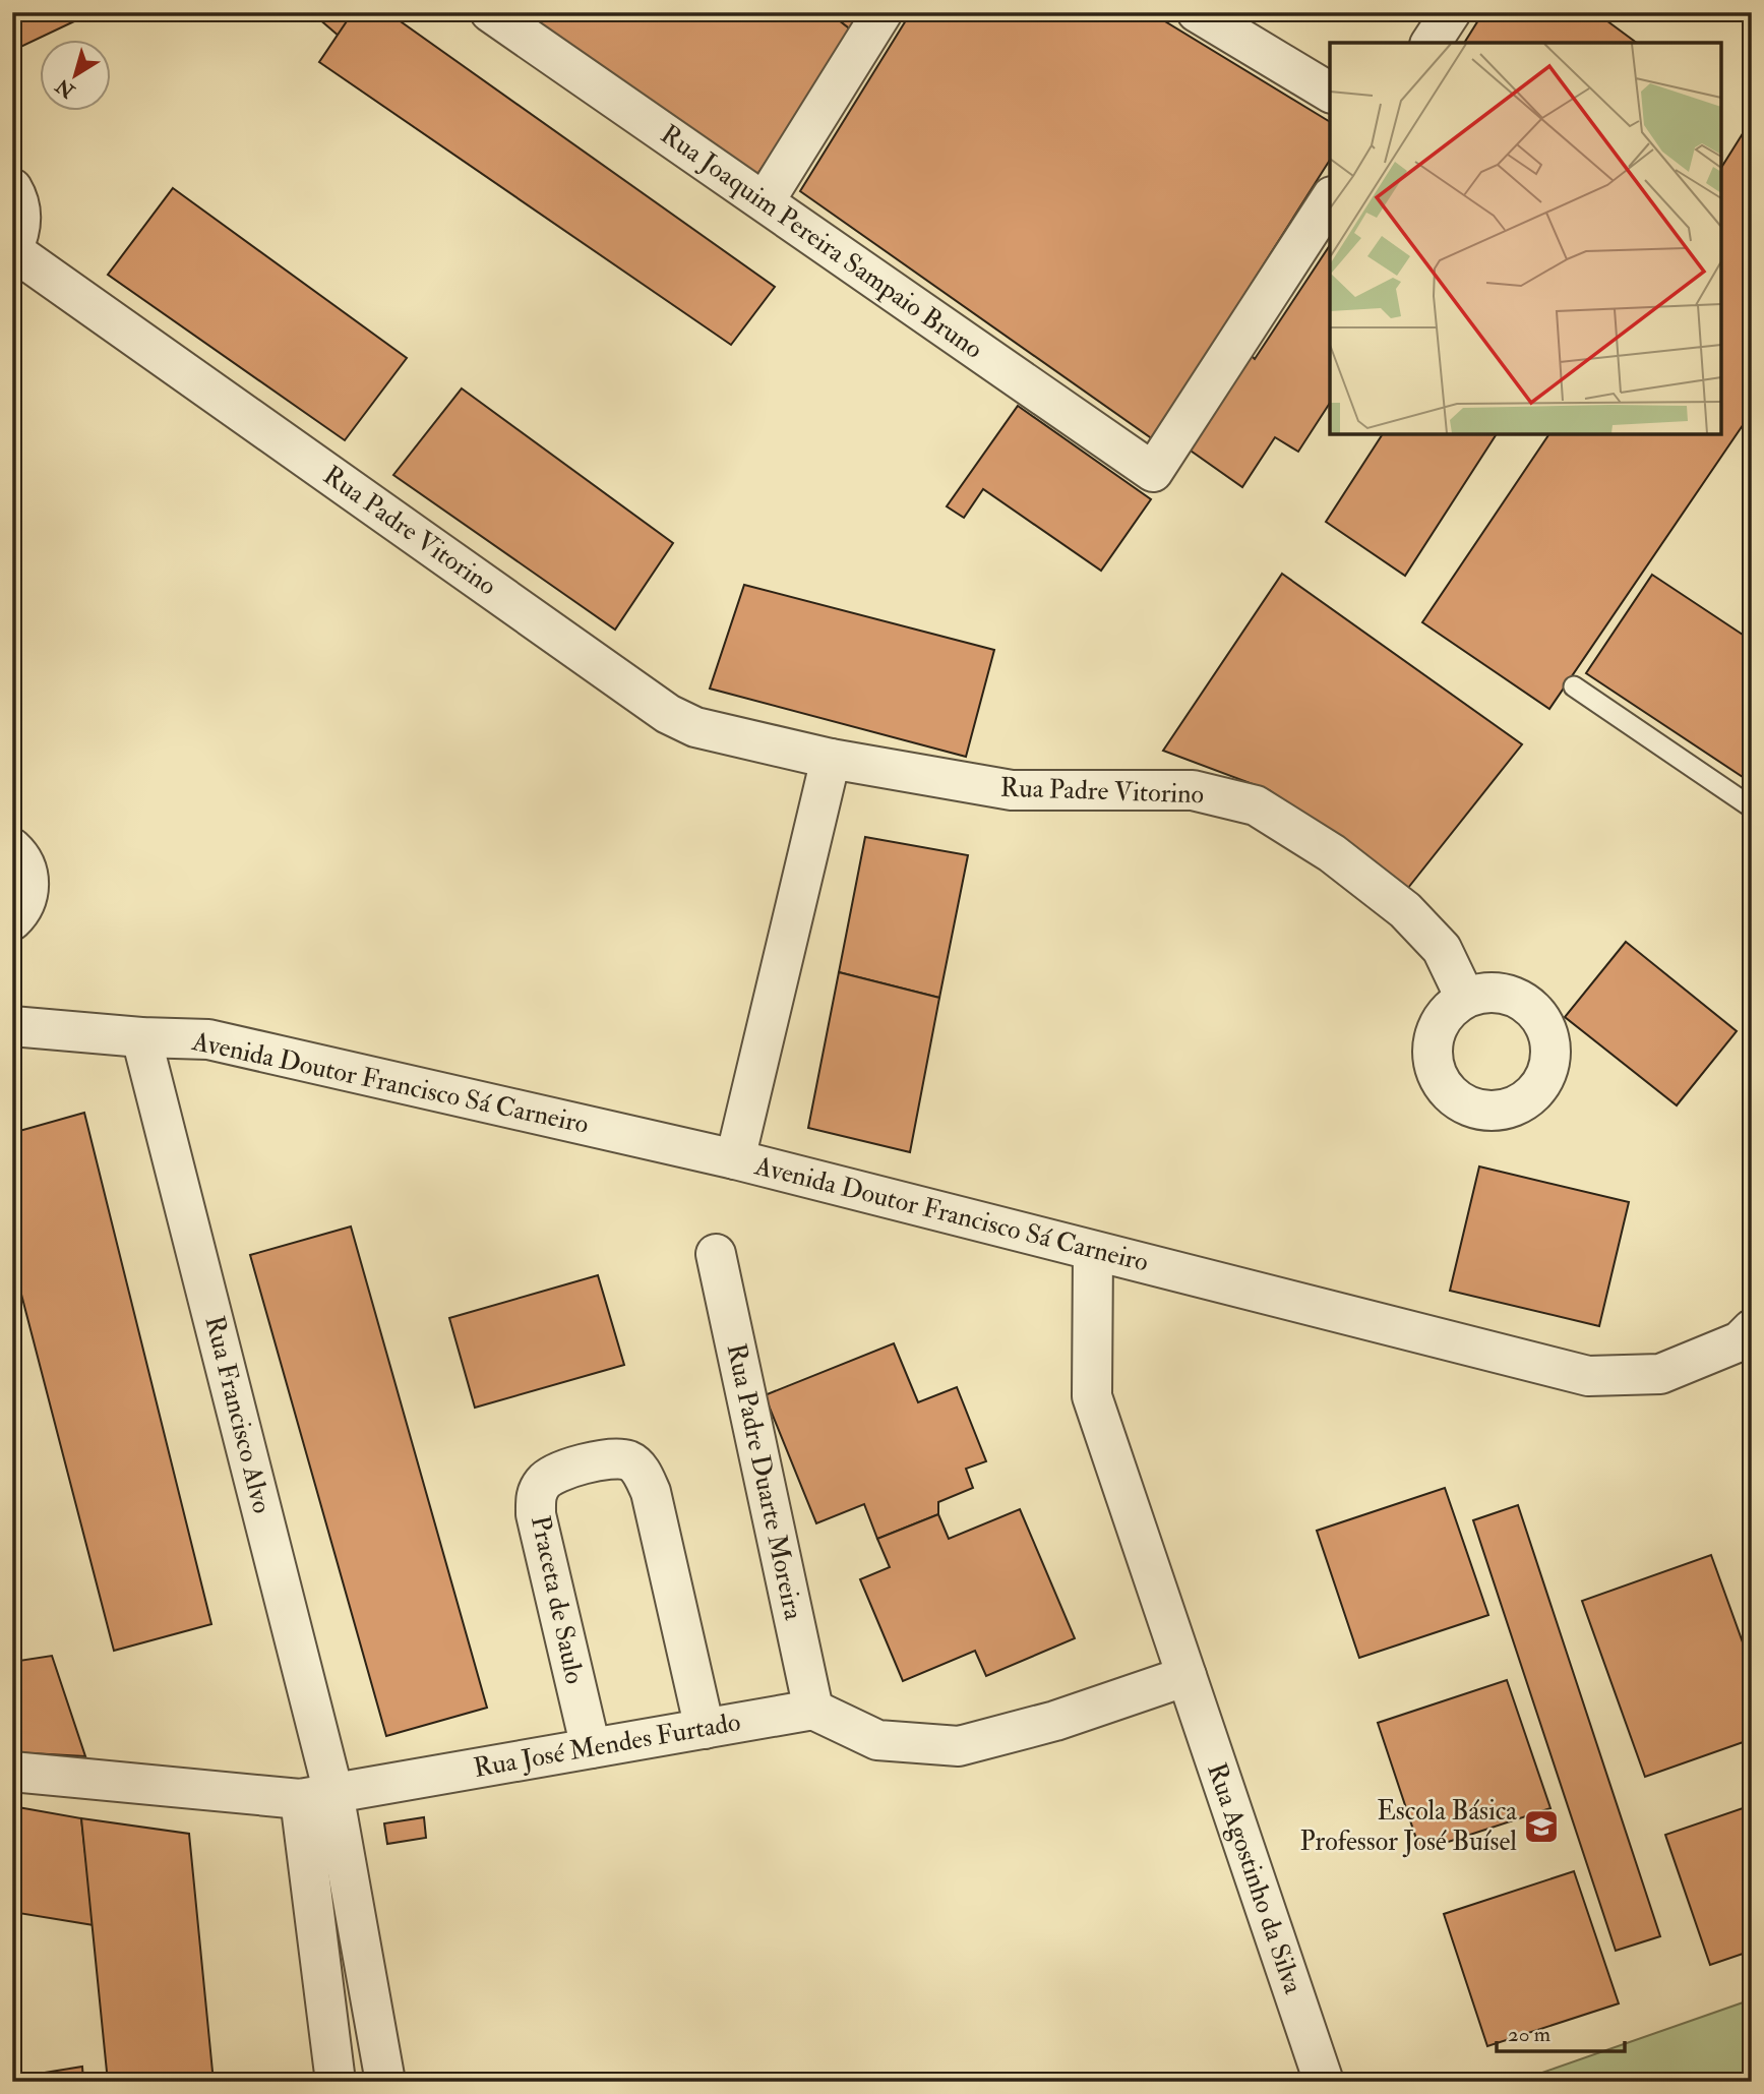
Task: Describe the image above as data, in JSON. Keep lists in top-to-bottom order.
{
  "streets": {
    "street": [
      "Rua Joaquim Pereira Sampaio Bruno",
      "Rua Padre Vitorino",
      "Avenida Doutor Francisco Sá Carneiro",
      "Rua Francisco Alvo",
      "Rua Padre Duarte Moreira",
      "Praceta de Saulo",
      "Rua José Mendes Furtado",
      "Rua Agostinho da Silva"
    ]
  },
  "crossings": [
    ["Avenida Doutor Francisco Sá Carneiro", "Rua Francisco Alvo"],
    ["Avenida Doutor Francisco Sá Carneiro", "Rua Agostinho da Silva"],
    ["Rua Francisco Alvo", "Rua José Mendes Furtado"],
    ["Rua Padre Duarte Moreira", "Rua José Mendes Furtado"],
    ["Praceta de Saulo", "Rua José Mendes Furtado"]
  ],
  "places": {
    "school or university": ["Escola Básica Professor José Buísel"]
  },
  "scale_bar": "20 m",
  "north": "bottom left"
}
